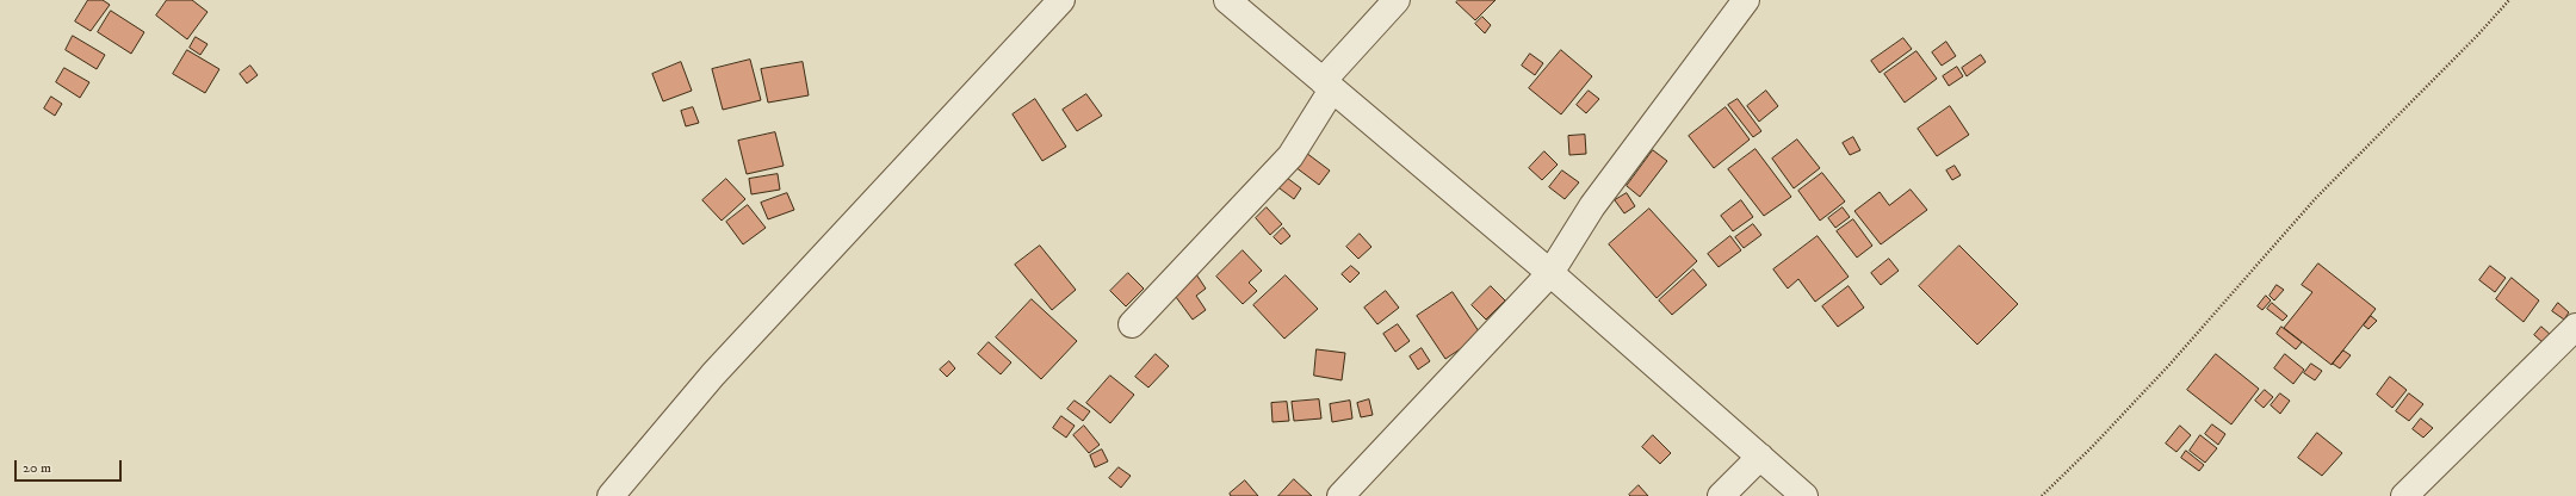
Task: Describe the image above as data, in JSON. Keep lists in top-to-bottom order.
{
  "scale_bar": "20 m"
}
